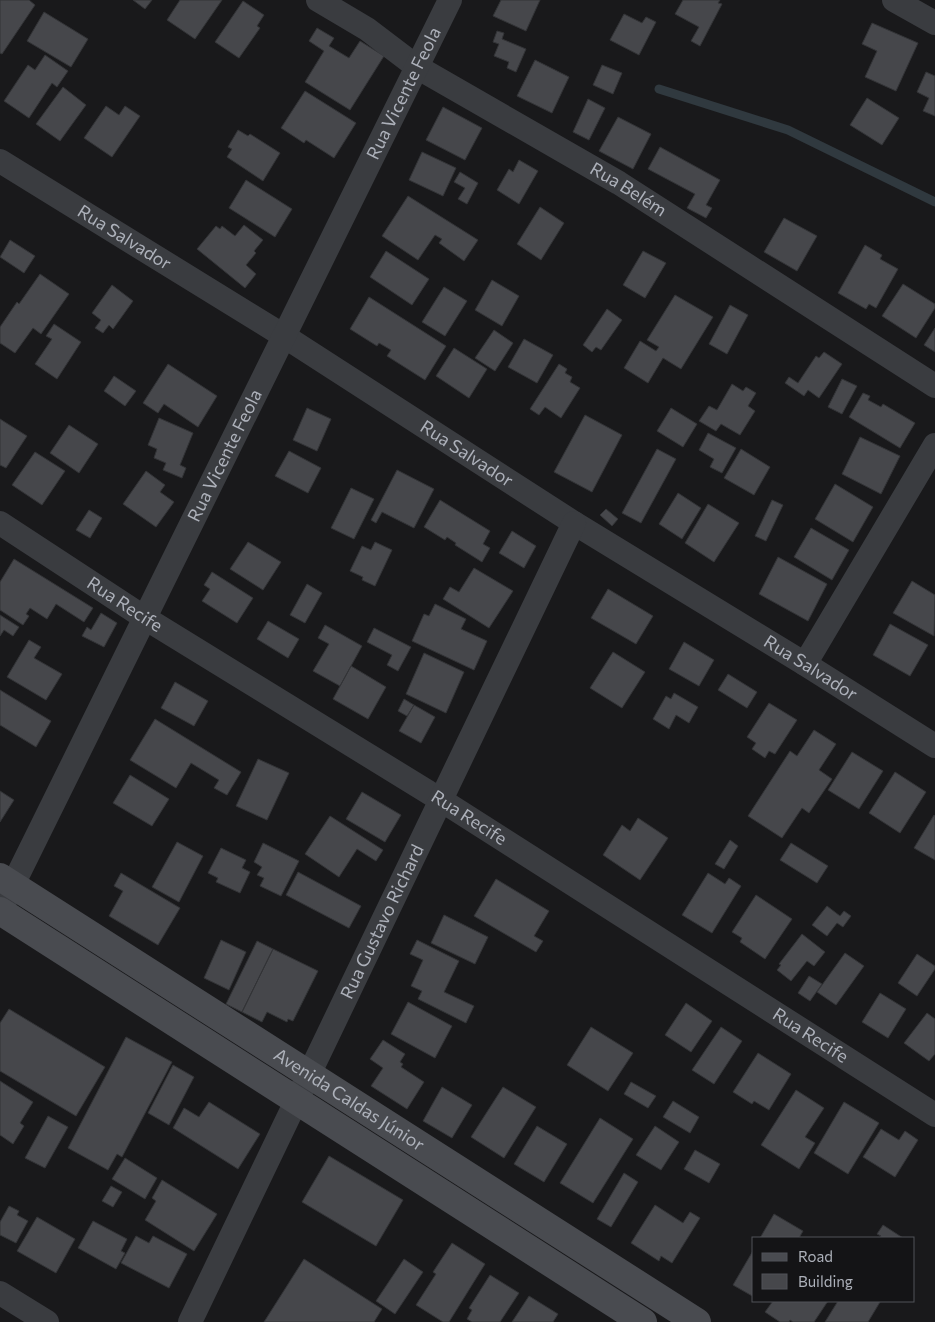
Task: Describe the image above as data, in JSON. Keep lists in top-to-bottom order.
{
  "streets": {
    "main road": ["Avenida Caldas Júnior"],
    "street": [
      "Rua Vicente Feola",
      "Rua Belém",
      "Rua Salvador",
      "Rua Recife",
      "Rua Gustavo Richard"
    ]
  },
  "crossings": [
    ["Rua Vicente Feola", "Rua Belém"],
    ["Rua Vicente Feola", "Rua Salvador"],
    ["Rua Vicente Feola", "Rua Recife"],
    ["Rua Vicente Feola", "Avenida Caldas Júnior"],
    ["Rua Salvador", "Rua Gustavo Richard"],
    ["Rua Recife", "Rua Gustavo Richard"],
    ["Rua Gustavo Richard", "Avenida Caldas Júnior"]
  ],
  "legend": ["Road", "Building"]
}
